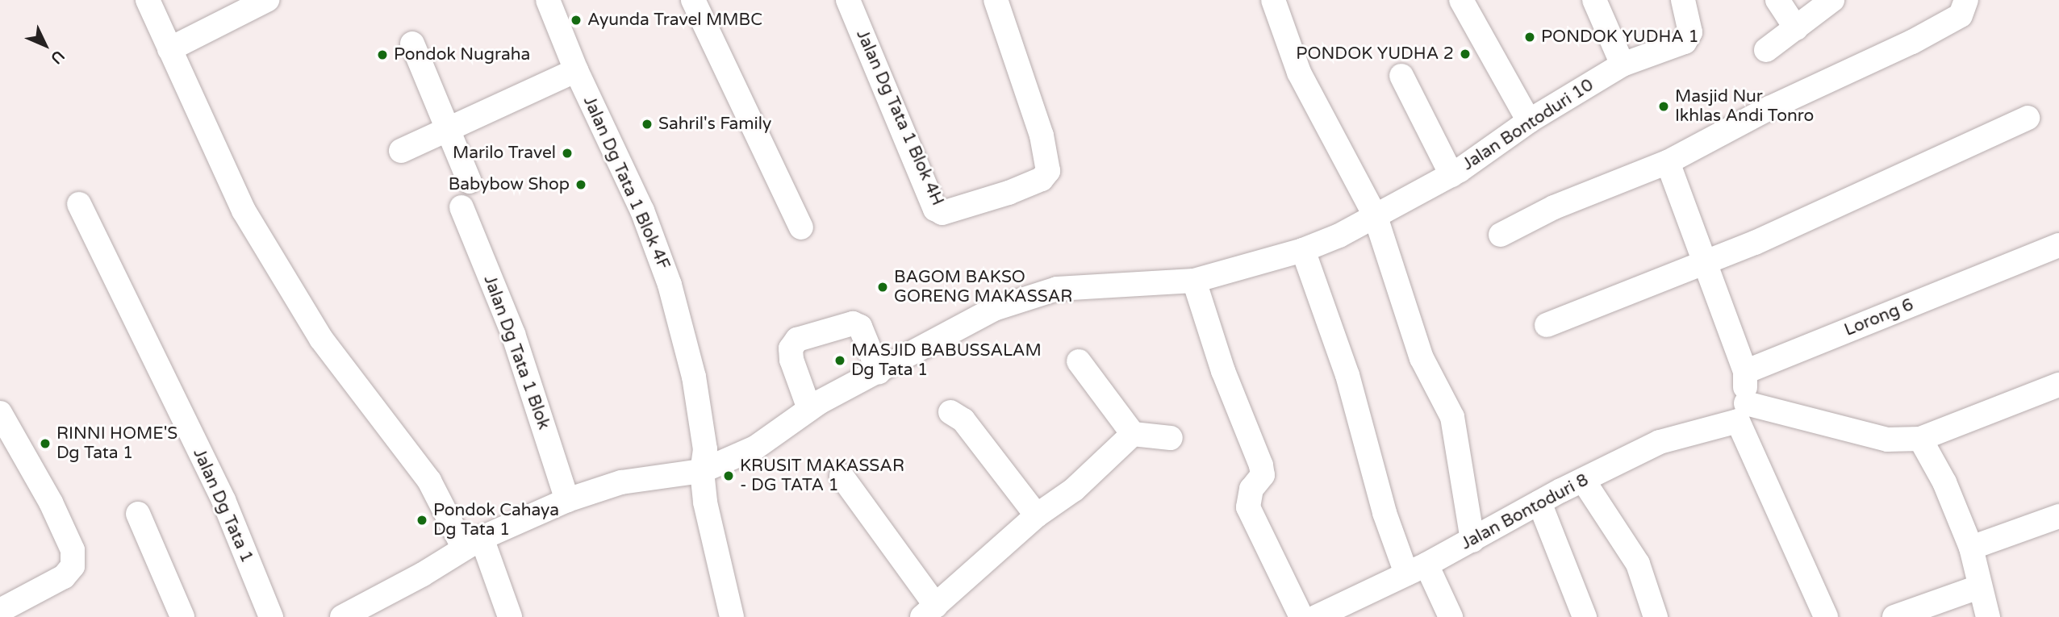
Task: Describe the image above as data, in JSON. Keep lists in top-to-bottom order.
{
  "streets": {
    "street": [
      "Jalan Dg Tata 1 Blok 4H",
      "Jalan Bontoduri 10",
      "Jalan Dg Tata 1 Blok 4F",
      "Lorong 6",
      "Jalan Dg Tata 1 Blok",
      "Jalan Dg Tata 1",
      "Jalan Bontoduri 8"
    ]
  },
  "crossings": [
    ["Jalan Bontoduri 10", "Jalan Dg Tata 1 Blok 4F"],
    ["Jalan Bontoduri 10", "Jalan Dg Tata 1 Blok"]
  ],
  "places": [
    "Ayunda Travel MMBC",
    "PONDOK YUDHA 1",
    "PONDOK YUDHA 2",
    "Pondok Nugraha",
    "Masjid Nur Ikhlas Andi Tonro",
    "Sahril's Family",
    "Marilo Travel",
    "Babybow Shop",
    "BAGOM BAKSO GORENG MAKASSAR",
    "MASJID BABUSSALAM Dg Tata 1",
    "RINNI HOME'S Dg Tata 1",
    "KRUSIT MAKASSAR - DG TATA 1",
    "Pondok Cahaya Dg Tata 1"
  ],
  "north": "bottom right"
}
